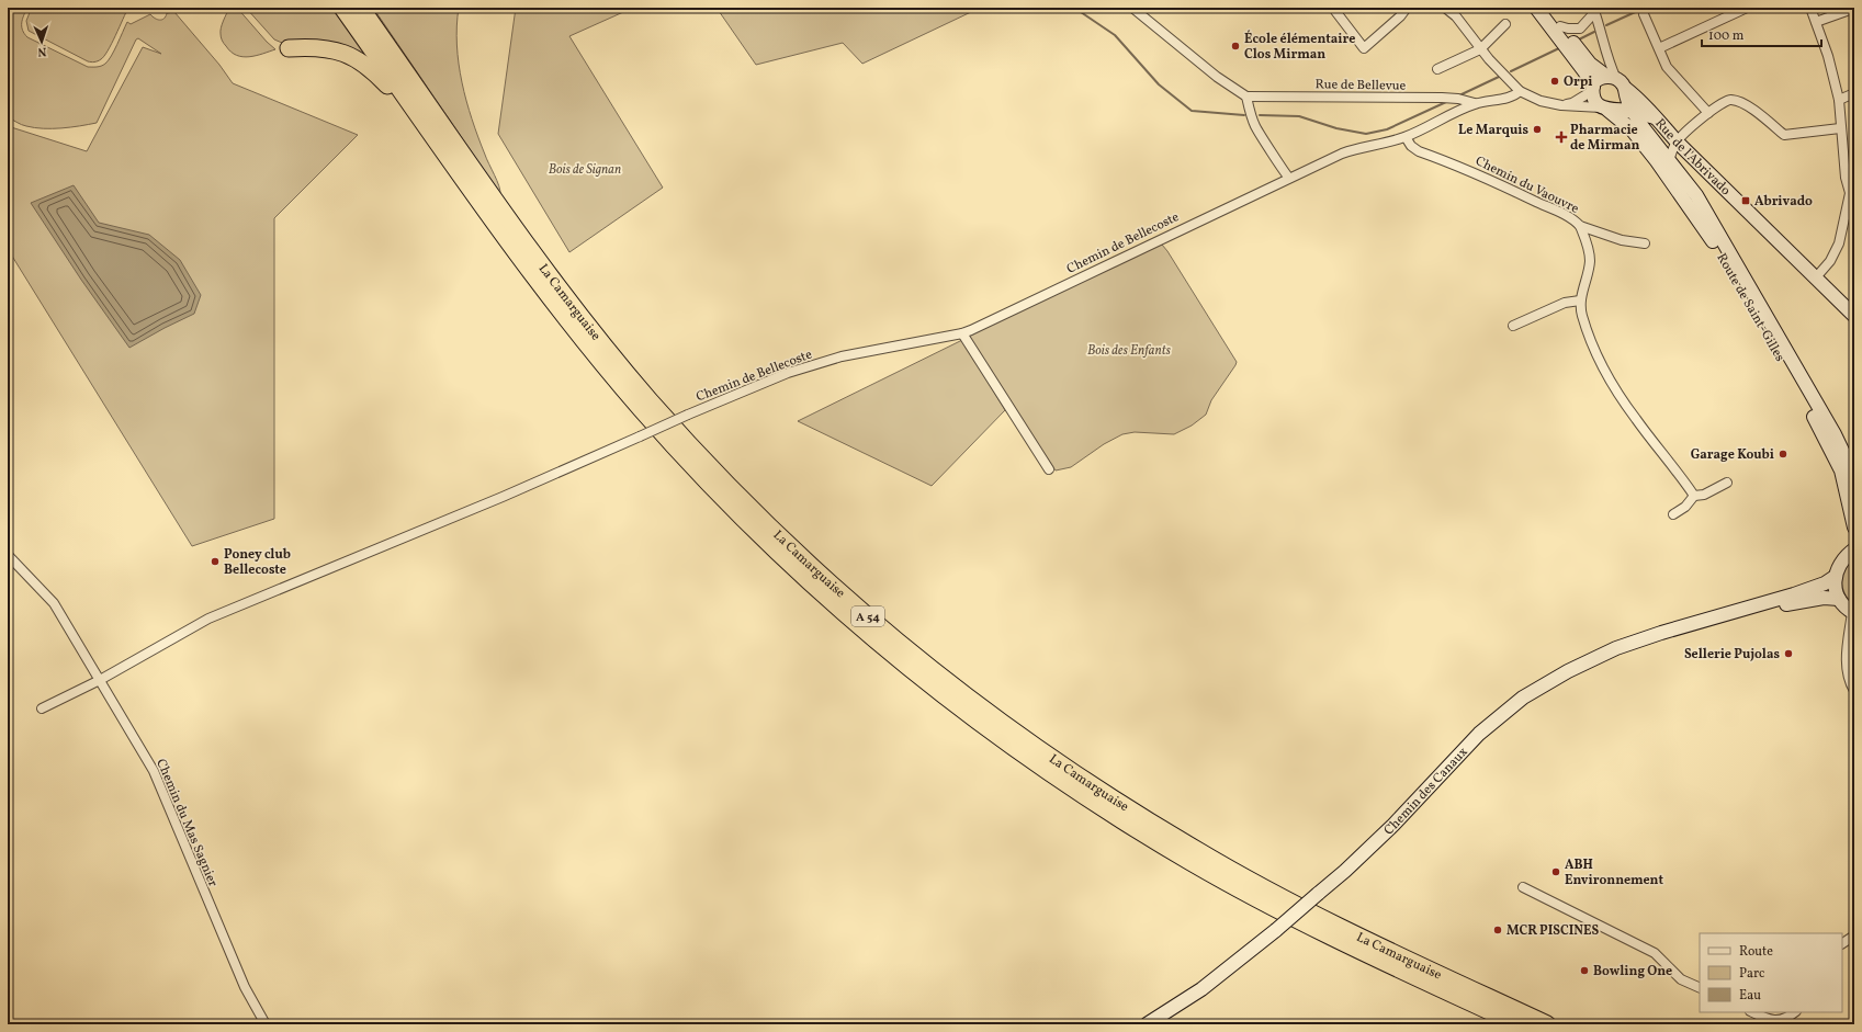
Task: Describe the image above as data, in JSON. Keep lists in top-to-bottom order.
{
  "streets": {
    "highway": ["La Camarguaise", "A 54"],
    "main road": ["Rue de l'Abrivado", "Route de Saint-Gilles", "Chemin des Canaux"],
    "street": [
      "Rue de Bellevue",
      "Chemin du Vaouvre",
      "Chemin de Bellecoste",
      "Chemin du Mas Sagnier"
    ]
  },
  "crossings": [
    ["Rue de Bellevue", "Chemin de Bellecoste"],
    ["Rue de l'Abrivado", "Route de Saint-Gilles"],
    ["Chemin du Vaouvre", "Chemin de Bellecoste"],
    ["Chemin de Bellecoste", "Chemin du Mas Sagnier"]
  ],
  "parks": ["Bois de Signan", "Bois des Enfants"],
  "places": {
    "other": [
      "École élémentaire Clos Mirman",
      "Orpi",
      "Le Marquis",
      "Garage Koubi",
      "Poney club Bellecoste",
      "Sellerie Pujolas",
      "ABH Environnement",
      "MCR PISCINES",
      "Bowling One"
    ],
    "health": ["Pharmacie de Mirman"],
    "transit": ["Abrivado"]
  },
  "legend": ["Route", "Parc", "Eau"],
  "scale_bar": "100 m",
  "north": "bottom"
}
